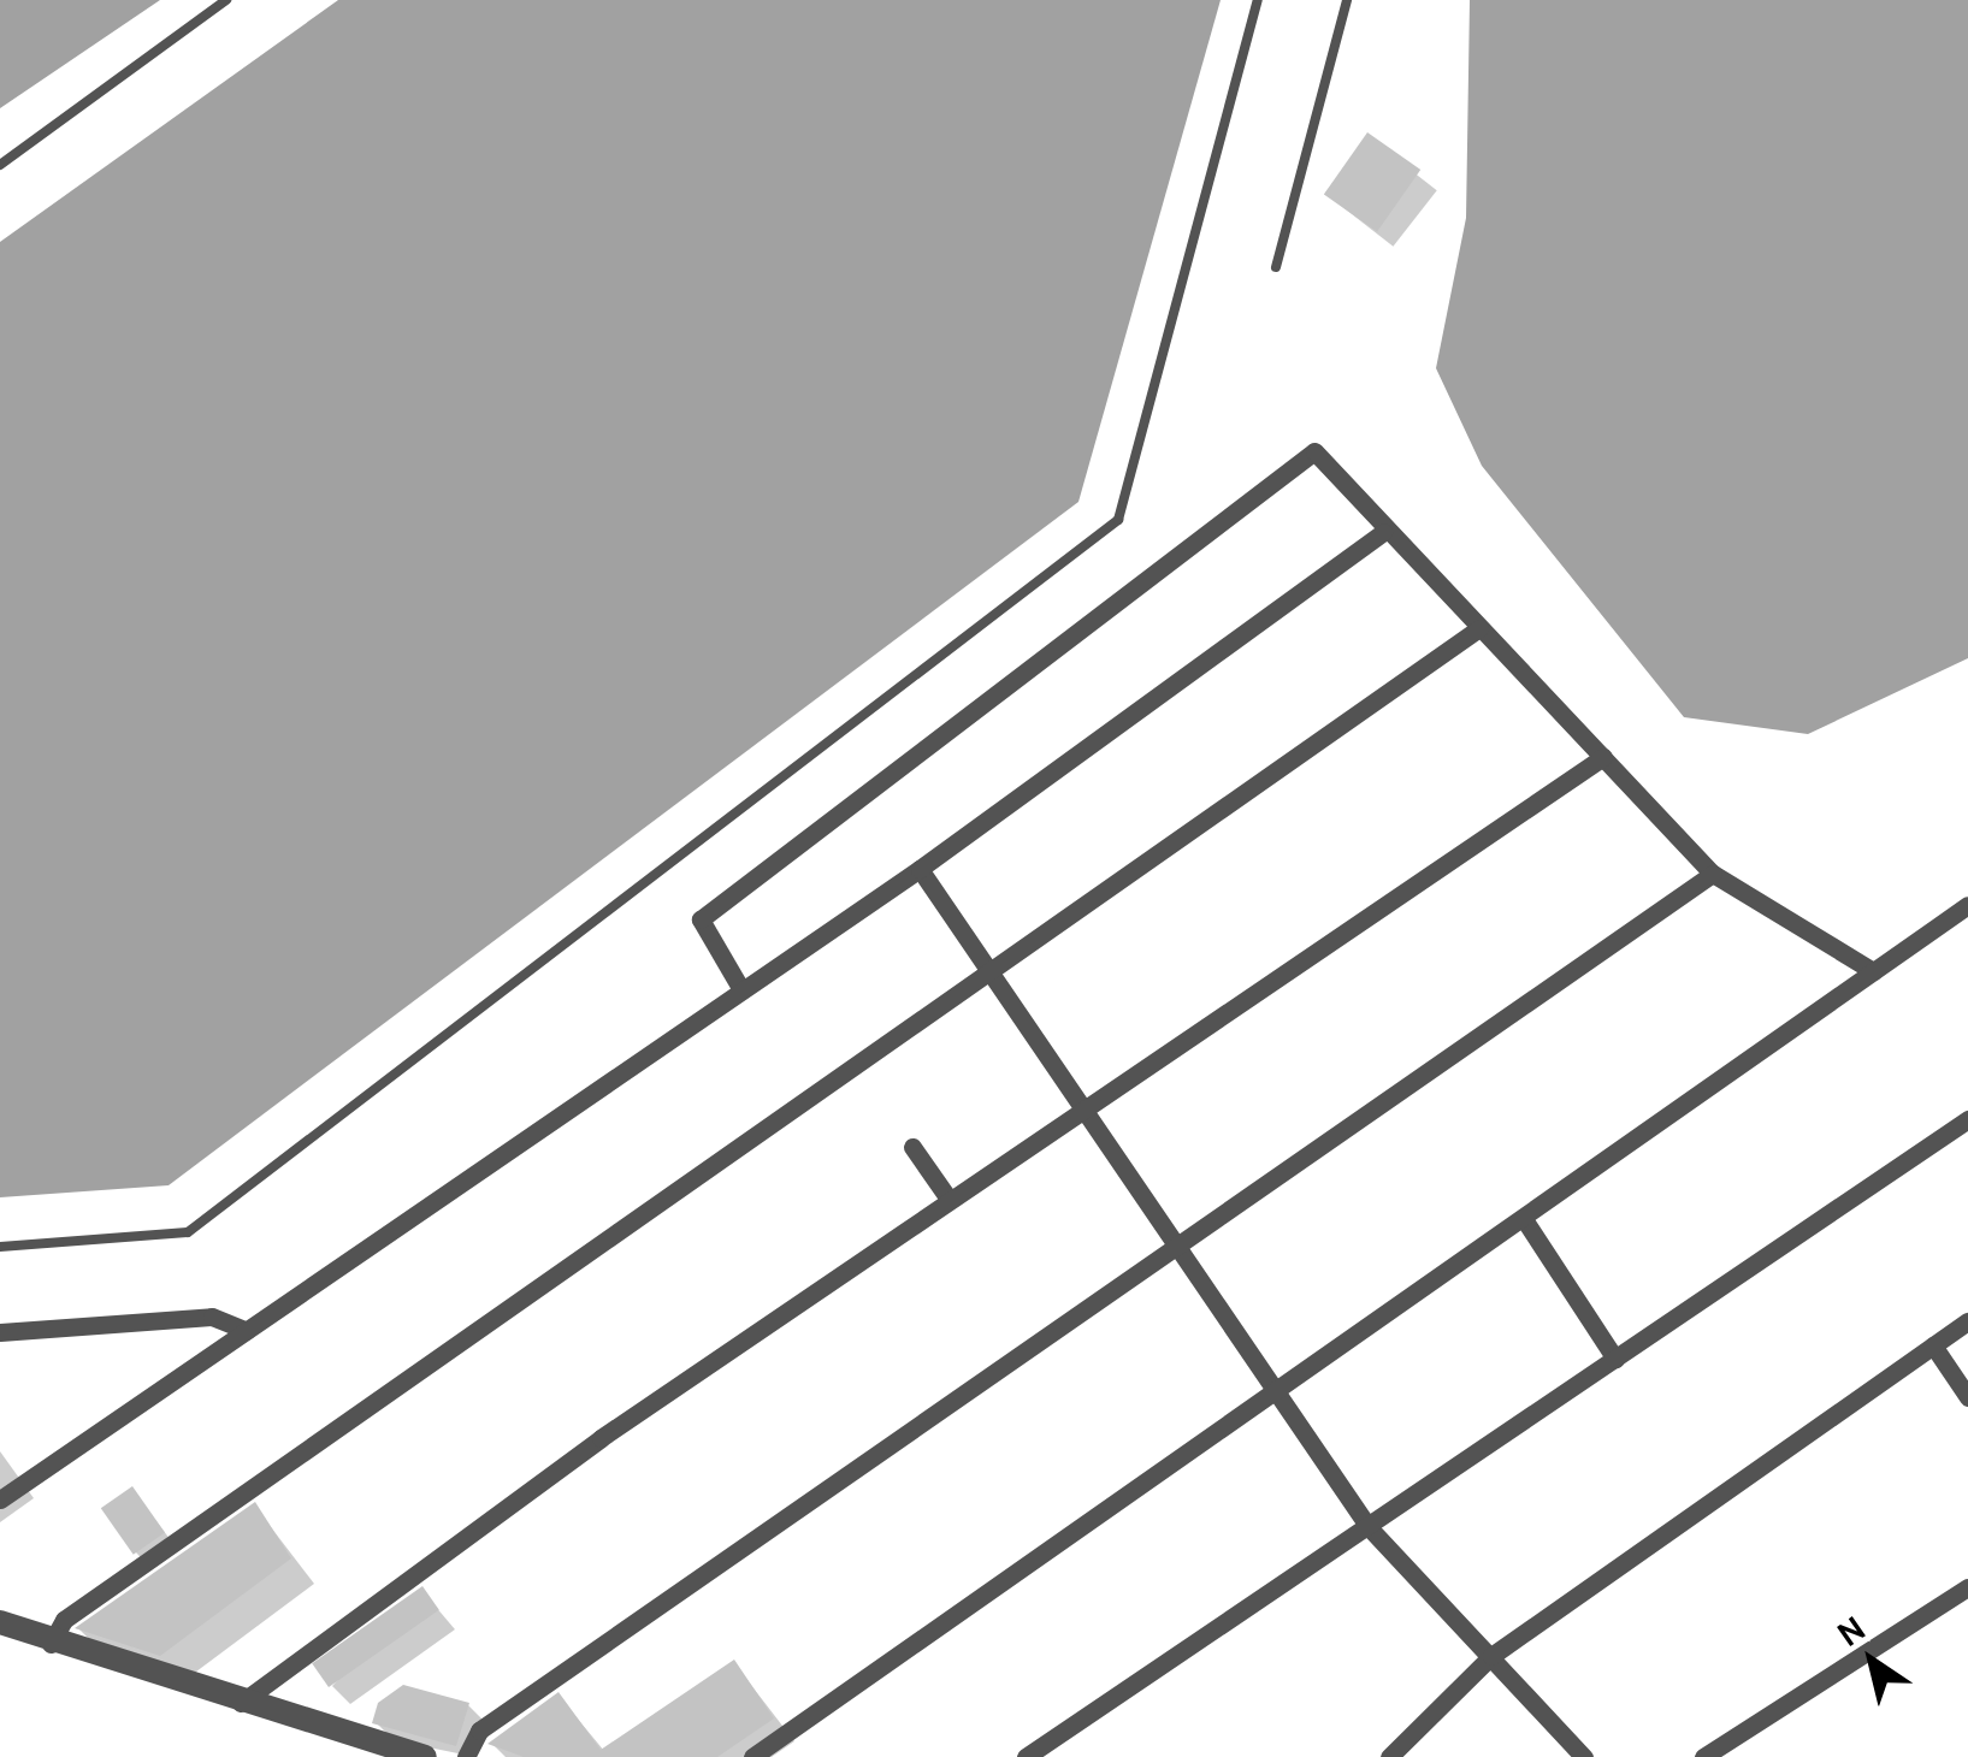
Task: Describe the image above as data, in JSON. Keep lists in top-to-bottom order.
{
  "north": "top left"
}
